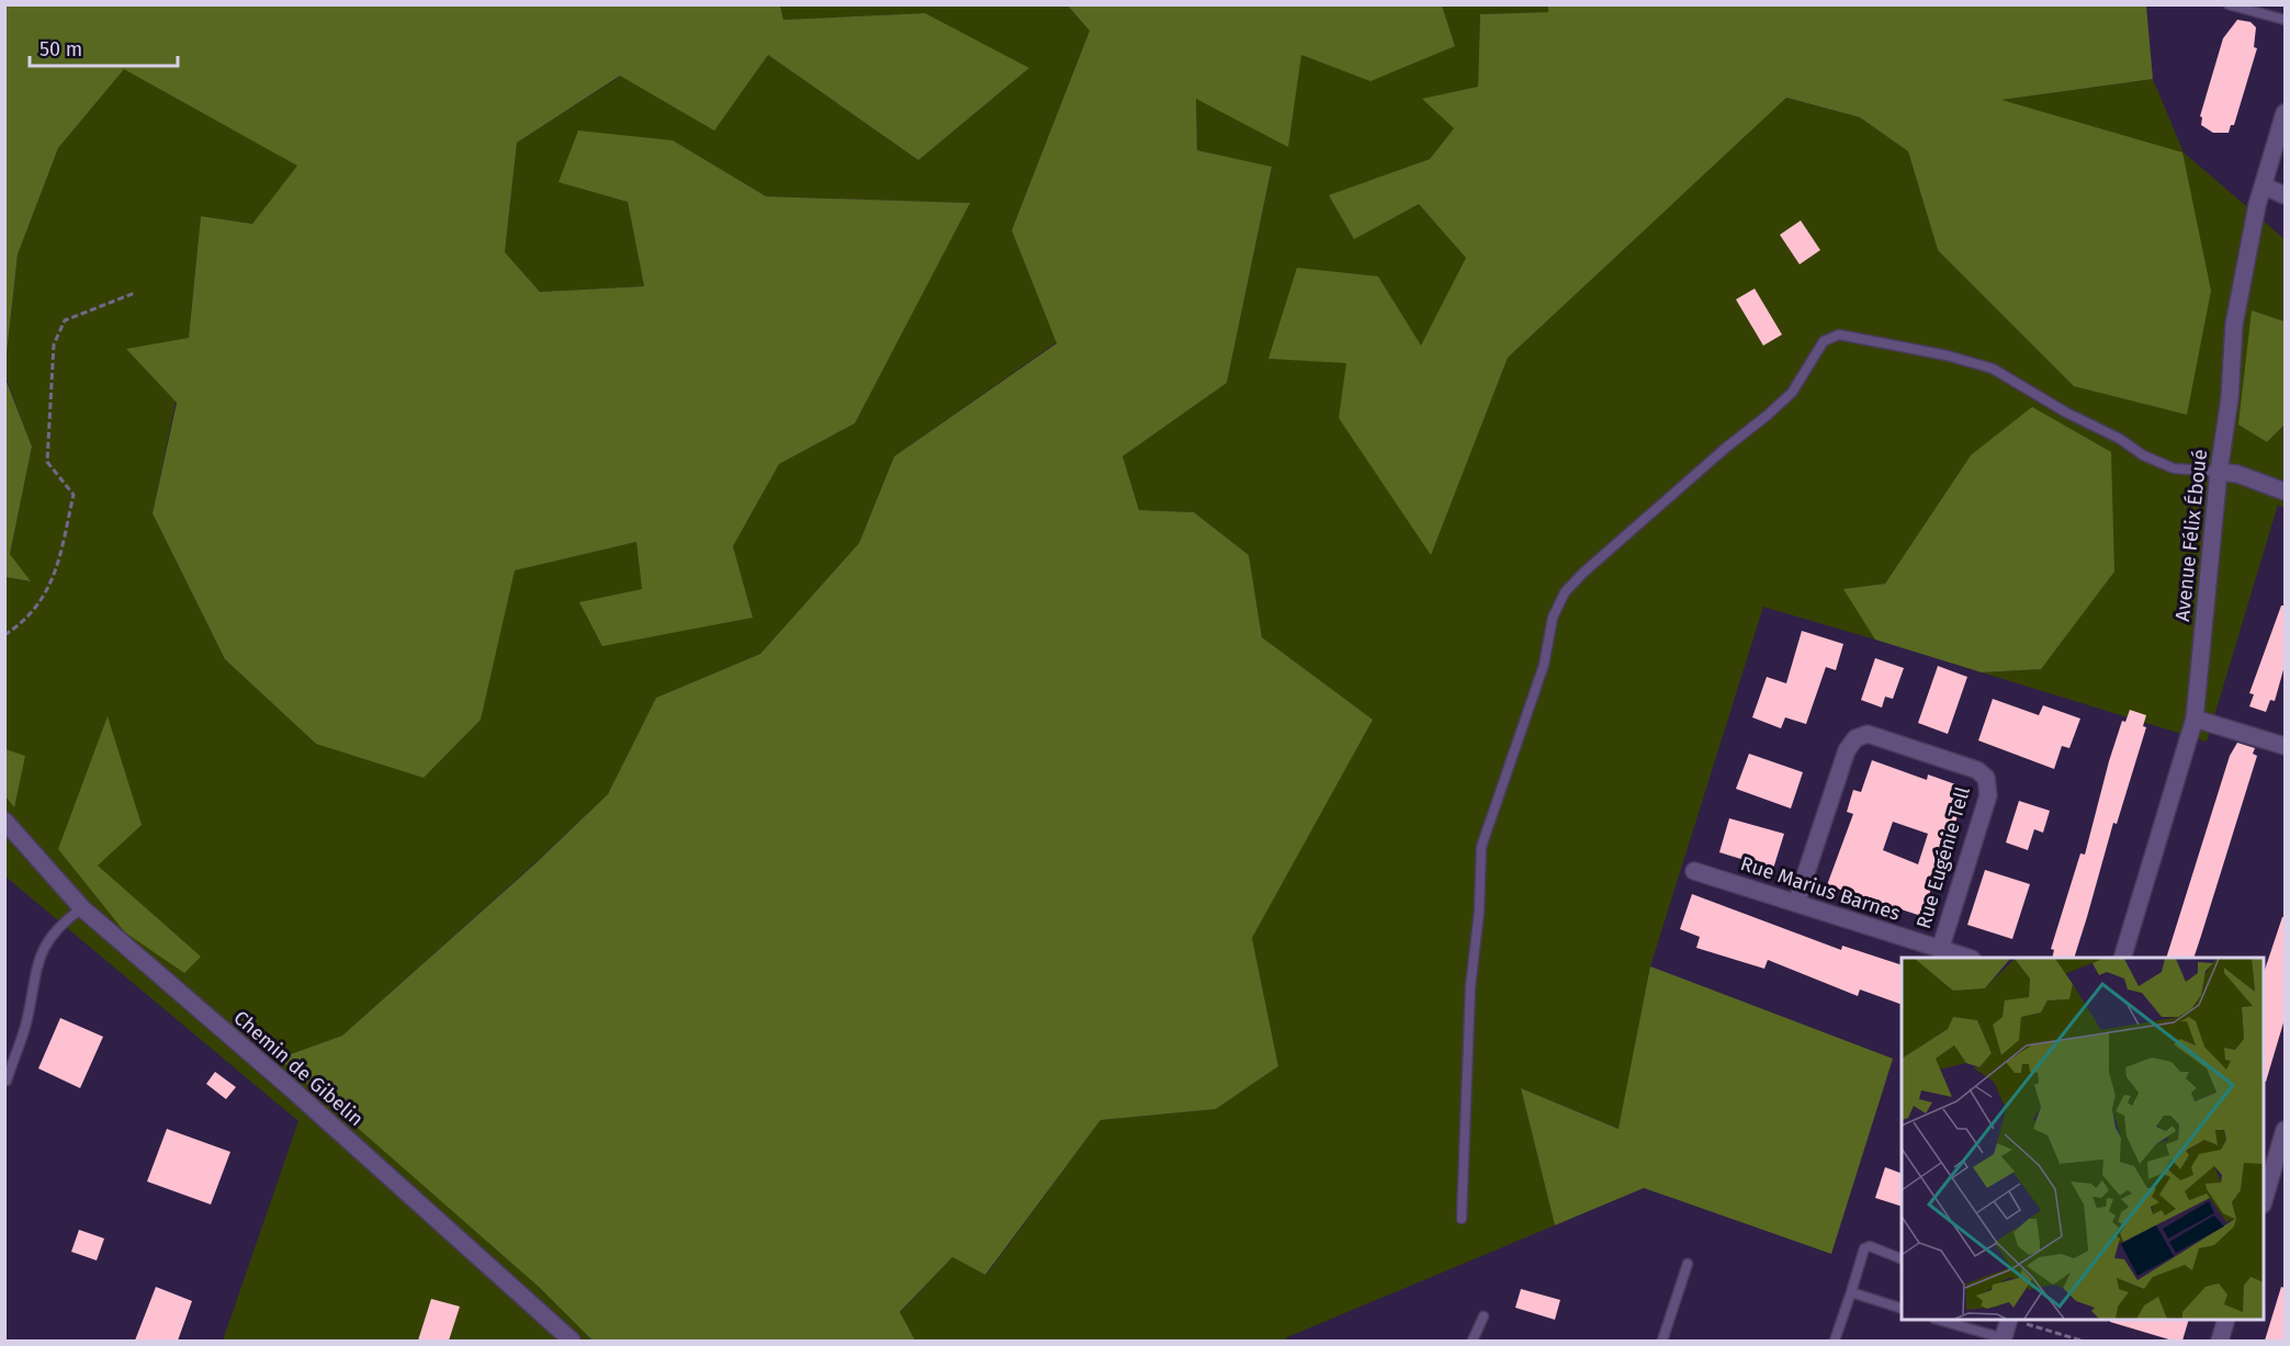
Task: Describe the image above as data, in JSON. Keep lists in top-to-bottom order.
{
  "streets": {
    "street": [
      "Avenue Félix Éboué",
      "Rue Eugénie Tell",
      "Rue Marius Barnes",
      "Chemin de Gibelin"
    ]
  },
  "crossings": [
    ["Rue Eugénie Tell", "Rue Marius Barnes"]
  ],
  "scale_bar": "50 m"
}
